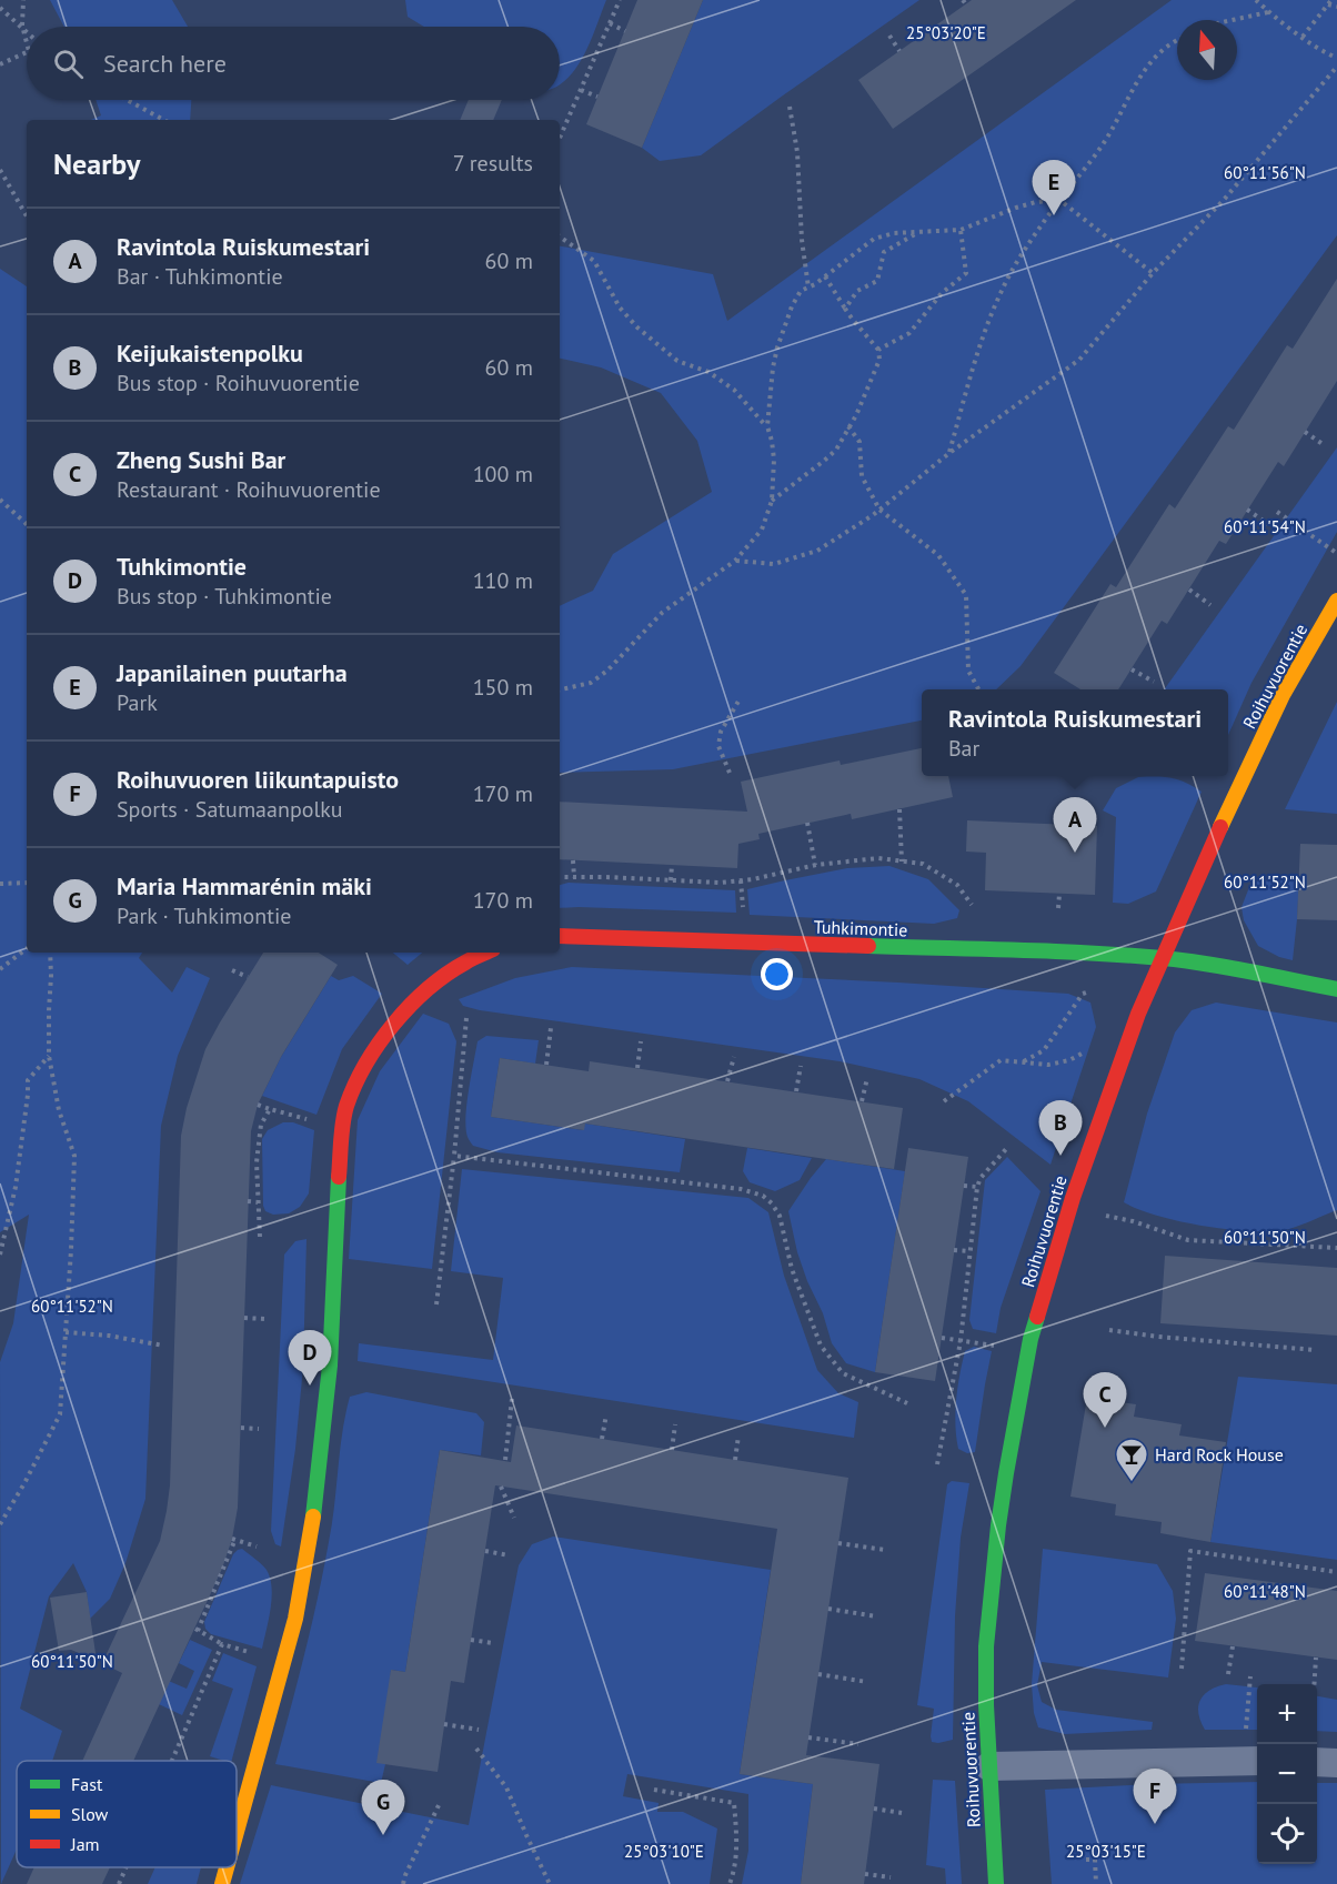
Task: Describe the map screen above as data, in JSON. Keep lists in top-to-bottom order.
{
  "streets": {
    "street": ["Roihuvuorentie", "Tuhkimontie"]
  },
  "crossings": [
    ["Roihuvuorentie", "Tuhkimontie"]
  ],
  "places": {
    "bar": ["Hard Rock House"]
  },
  "legend": ["Fast", "Slow", "Jam"],
  "north": "top",
  "page": {
    "search": "Search here",
    "heading": ["Nearby", "7 results"],
    "pins": [
      "E",
      "A",
      "B",
      "D",
      "C",
      "F",
      "G"
    ],
    "list": [
      {
        "mark": "A",
        "name": "Ravintola Ruiskumestari",
        "note": "Bar · Tuhkimontie",
        "value": "60 m"
      },
      {
        "mark": "B",
        "name": "Keijukaistenpolku",
        "note": "Bus stop · Roihuvuorentie",
        "value": "60 m"
      },
      {
        "mark": "C",
        "name": "Zheng Sushi Bar",
        "note": "Restaurant · Roihuvuorentie",
        "value": "100 m"
      },
      {
        "mark": "D",
        "name": "Tuhkimontie",
        "note": "Bus stop · Tuhkimontie",
        "value": "110 m"
      },
      {
        "mark": "E",
        "name": "Japanilainen puutarha",
        "note": "Park",
        "value": "150 m"
      },
      {
        "mark": "F",
        "name": "Roihuvuoren liikuntapuisto",
        "note": "Sports · Satumaanpolku",
        "value": "170 m"
      },
      {
        "mark": "G",
        "name": "Maria Hammarénin mäki",
        "note": "Park · Tuhkimontie",
        "value": "170 m"
      }
    ],
    "popup": ["Ravintola Ruiskumestari", "Bar"],
    "map_buttons": ["+", "−"]
  },
  "coordinates": [
    "25°03'20\"E",
    "60°11'56\"N",
    "60°11'54\"N",
    "60°11'52\"N",
    "60°11'50\"N",
    "60°11'48\"N",
    "25°03'10\"E",
    "25°03'15\"E"
  ]
}
